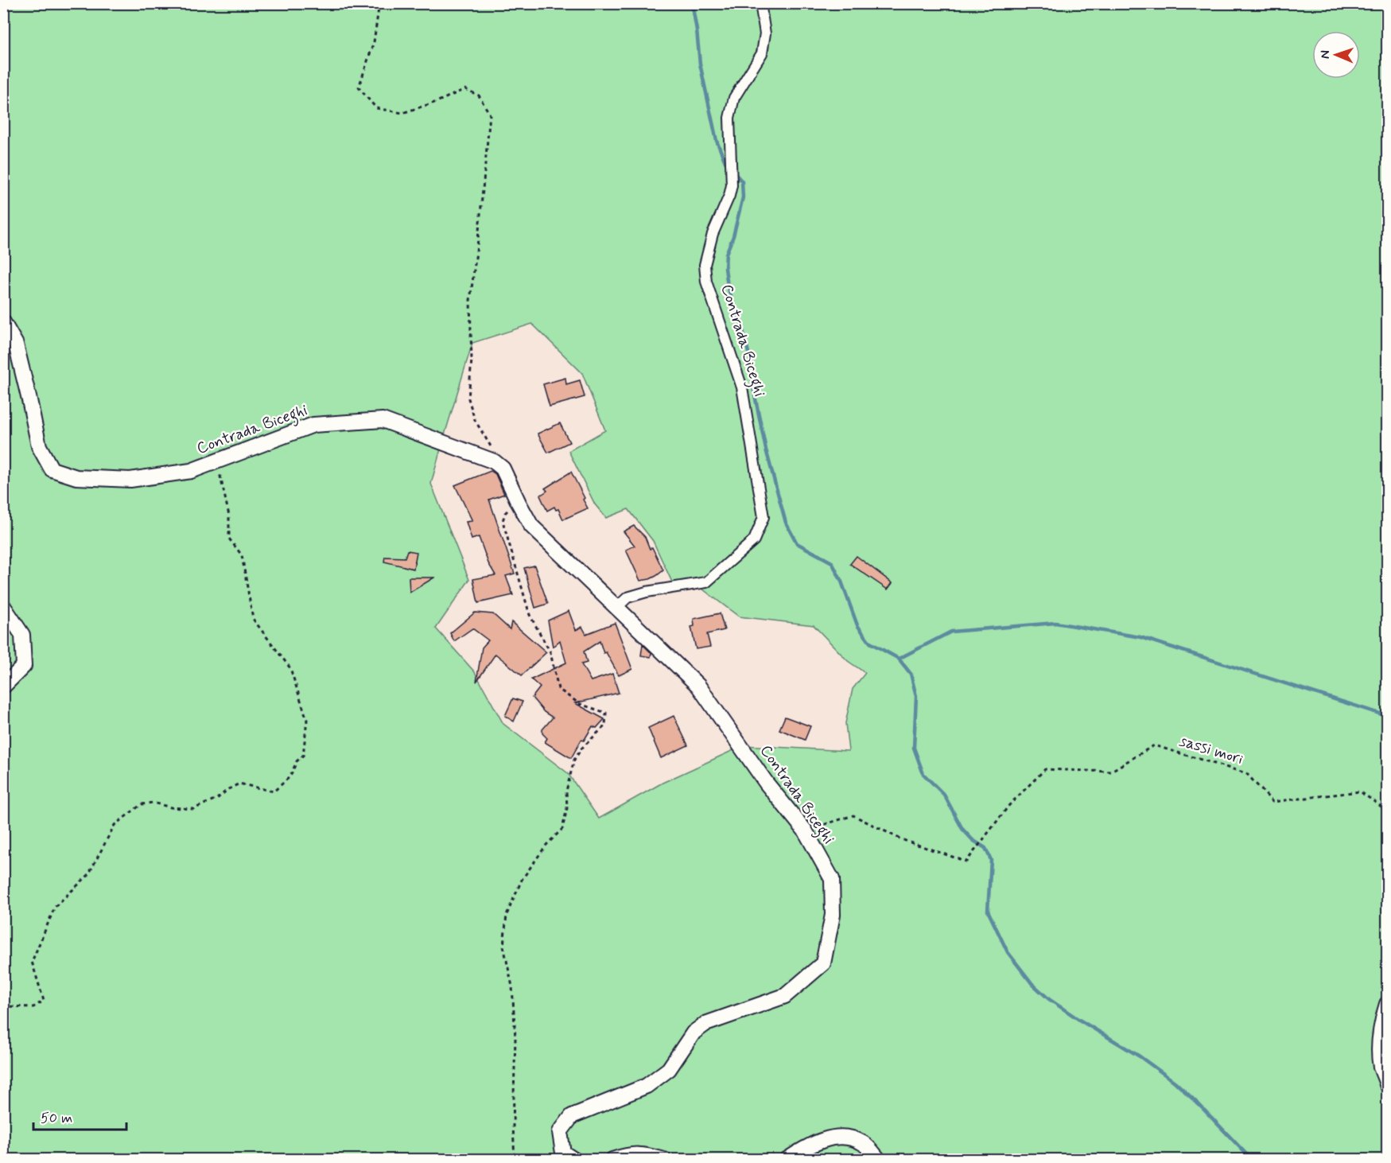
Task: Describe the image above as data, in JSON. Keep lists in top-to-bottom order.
{
  "streets": {
    "street": ["Contrada Biceghi"],
    "path": ["sassi mori"]
  },
  "crossings": [
    ["Contrada Biceghi", "sassi mori"]
  ],
  "scale_bar": "50 m",
  "north": "left"
}
